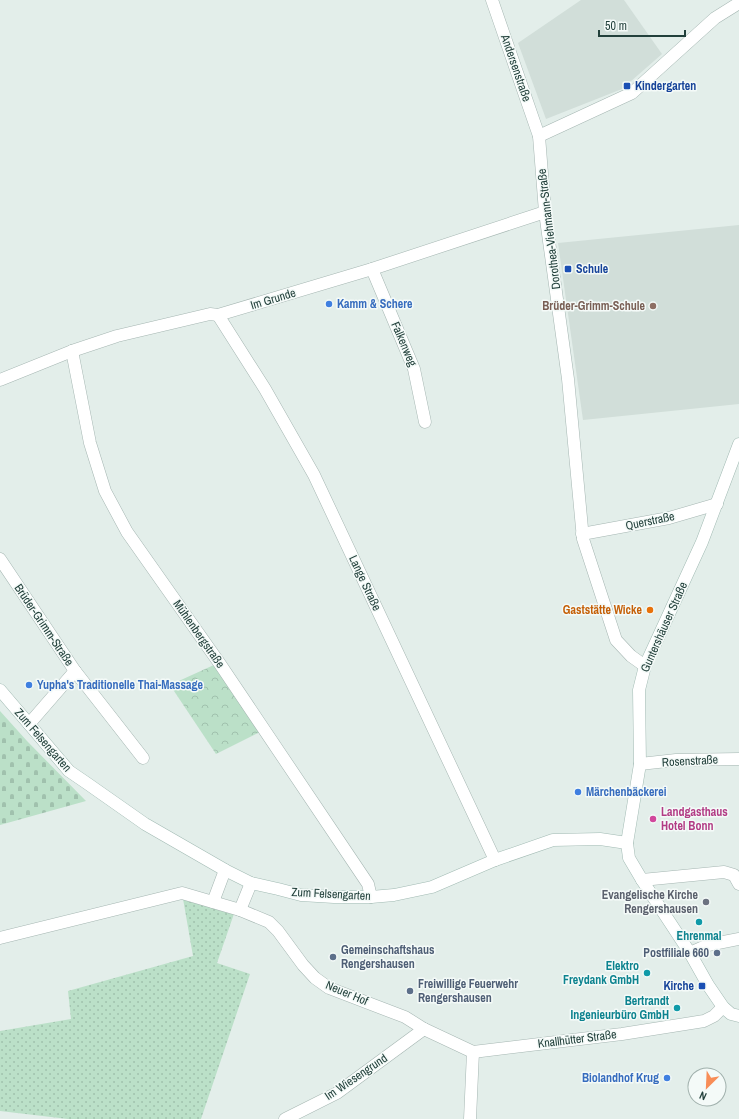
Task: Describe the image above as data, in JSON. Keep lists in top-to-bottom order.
{
  "streets": {
    "street": [
      "Andersenstraße",
      "Dorothea-Viehmann-Straße",
      "Im Grunde",
      "Falkenweg",
      "Querstraße",
      "Lange Straße",
      "Brüder-Grimm-Straße",
      "Guntershäuser Straße",
      "Mühlenbergstraße",
      "Zum Felsengarten",
      "Rosenstraße",
      "Neuer Hof",
      "Knallhütter Straße",
      "Im Wiesengrund"
    ]
  },
  "crossings": [
    ["Andersenstraße", "Dorothea-Viehmann-Straße"],
    ["Dorothea-Viehmann-Straße", "Im Grunde"],
    ["Dorothea-Viehmann-Straße", "Querstraße"],
    ["Dorothea-Viehmann-Straße", "Guntershäuser Straße"],
    ["Im Grunde", "Falkenweg"],
    ["Im Grunde", "Lange Straße"],
    ["Im Grunde", "Mühlenbergstraße"],
    ["Querstraße", "Guntershäuser Straße"],
    ["Lange Straße", "Zum Felsengarten"],
    ["Brüder-Grimm-Straße", "Zum Felsengarten"],
    ["Guntershäuser Straße", "Zum Felsengarten"],
    ["Guntershäuser Straße", "Rosenstraße"],
    ["Guntershäuser Straße", "Knallhütter Straße"],
    ["Mühlenbergstraße", "Zum Felsengarten"],
    ["Neuer Hof", "Knallhütter Straße"],
    ["Neuer Hof", "Im Wiesengrund"]
  ],
  "places": {
    "transit": ["Kindergarten", "Schule", "Kirche"],
    "other": [
      "Kamm & Schere",
      "Brüder-Grimm-Schule",
      "Gaststätte Wicke",
      "Yupha's Traditionelle Thai-Massage",
      "Märchenbäckerei",
      "Landgasthaus Hotel Bonn",
      "Evangelische Kirche Rengershausen",
      "Ehrenmal",
      "Postfiliale 660",
      "Gemeinschaftshaus Rengershausen",
      "Elektro Freydank GmbH",
      "Freiwillige Feuerwehr Rengershausen",
      "Bertrandt Ingenieurbüro GmbH",
      "Biolandhof Krug"
    ]
  },
  "scale_bar": "50 m",
  "north": "bottom left"
}
